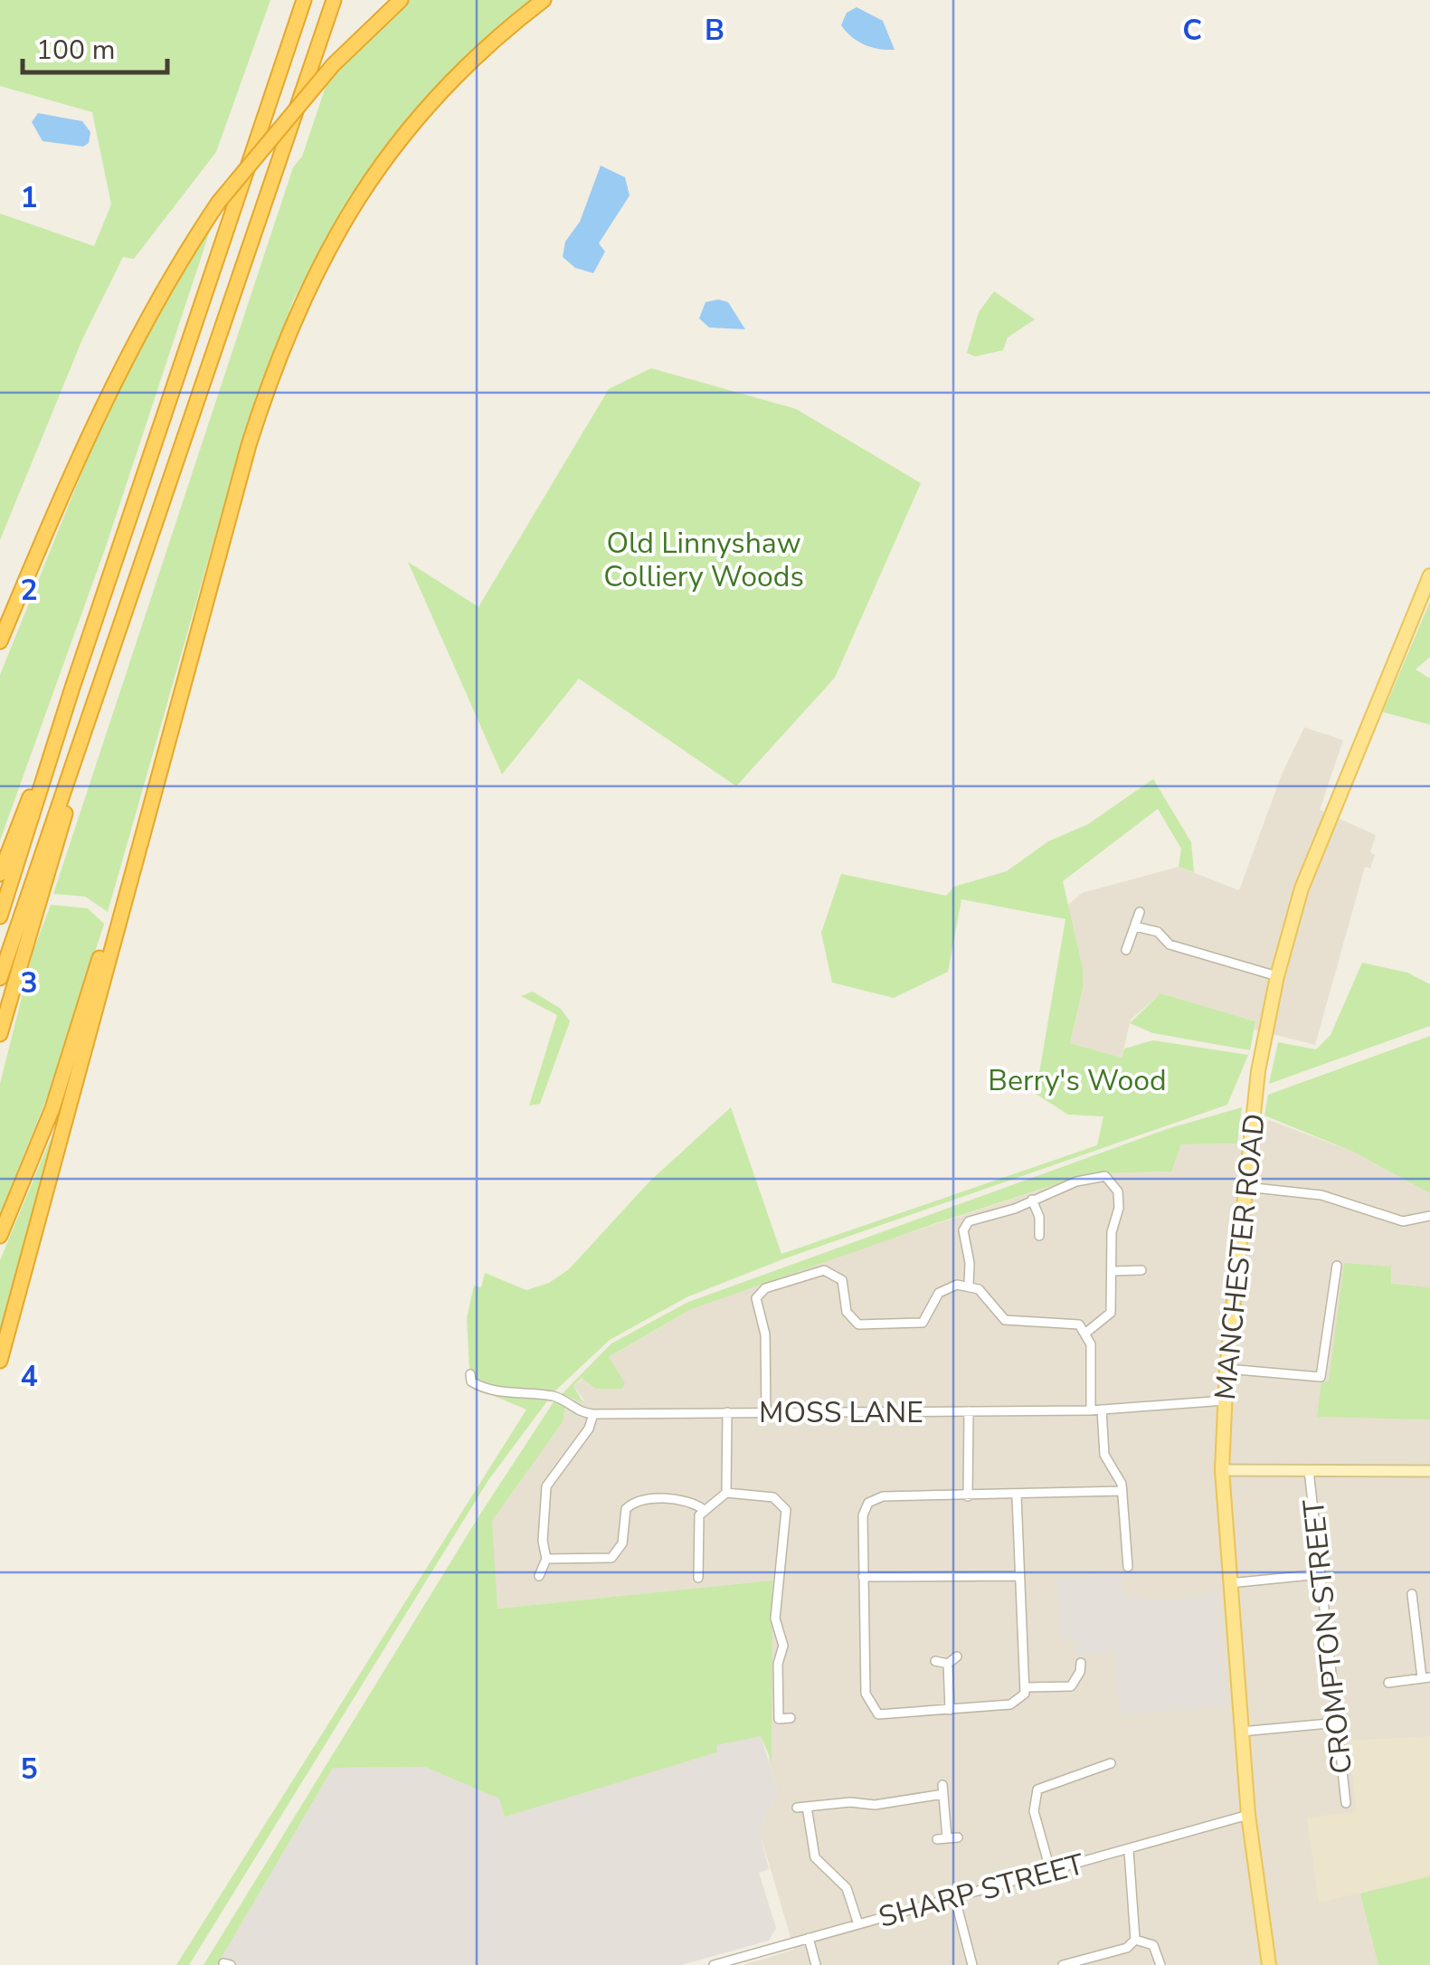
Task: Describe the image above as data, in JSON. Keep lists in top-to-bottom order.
{
  "streets": {
    "main road": ["MANCHESTER ROAD"],
    "street": ["MOSS LANE", "CROMPTON STREET", "SHARP STREET"]
  },
  "crossings": [
    ["MANCHESTER ROAD", "MOSS LANE"],
    ["MANCHESTER ROAD", "SHARP STREET"]
  ],
  "parks": ["Old Linnyshaw Colliery Woods", "Berry's Wood"],
  "scale_bar": "100 m",
  "grid": {
    "columns": ["B", "C"],
    "rows": [
      "1",
      "2",
      "3",
      "4",
      "5"
    ]
  }
}
